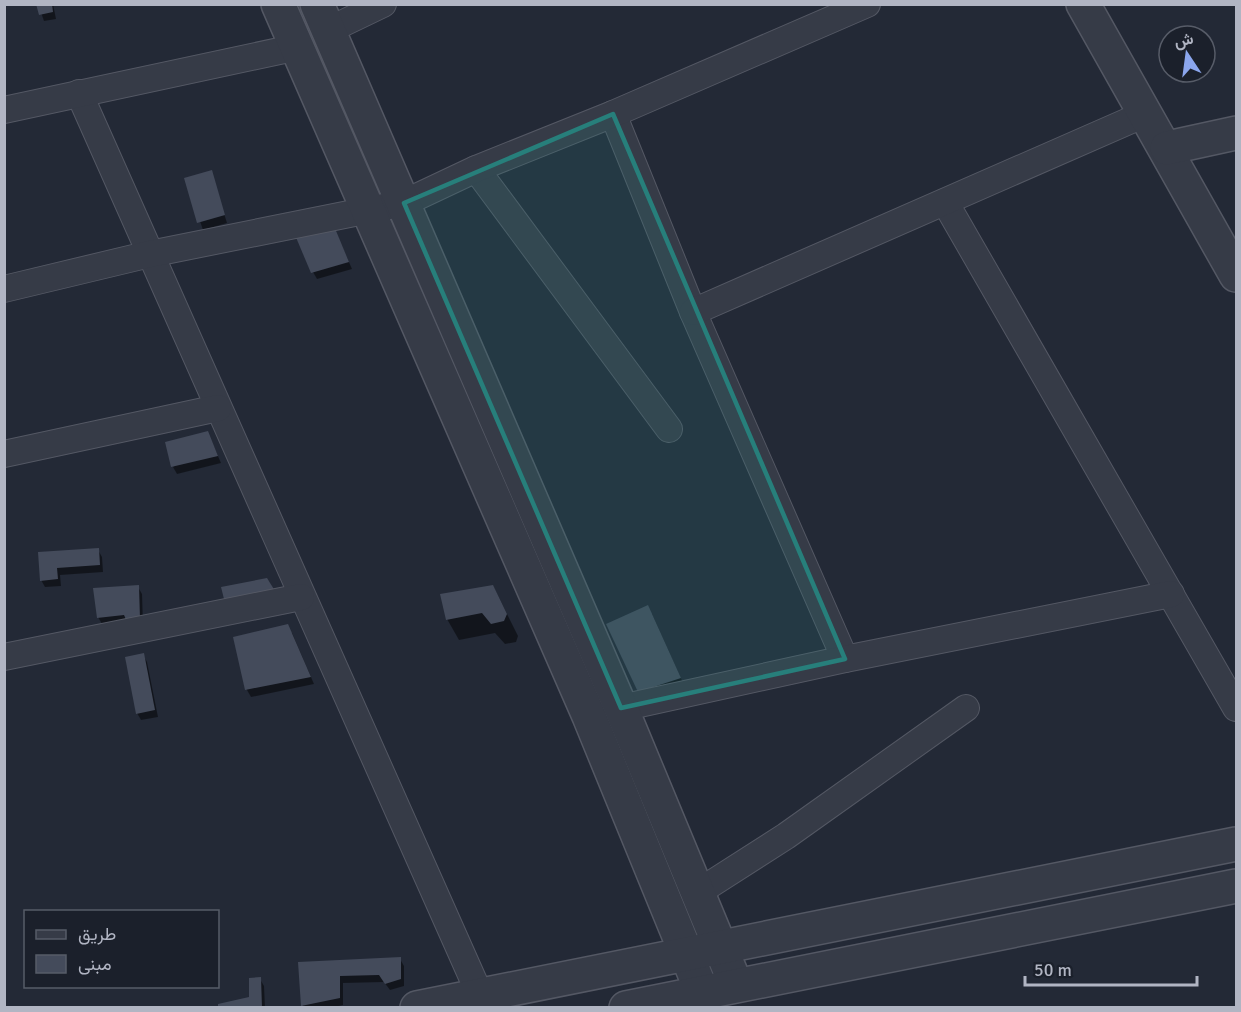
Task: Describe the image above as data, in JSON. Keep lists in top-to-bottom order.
{
  "legend": ["طريق", "مبنى"],
  "scale_bar": "50 m",
  "north": "top"
}
